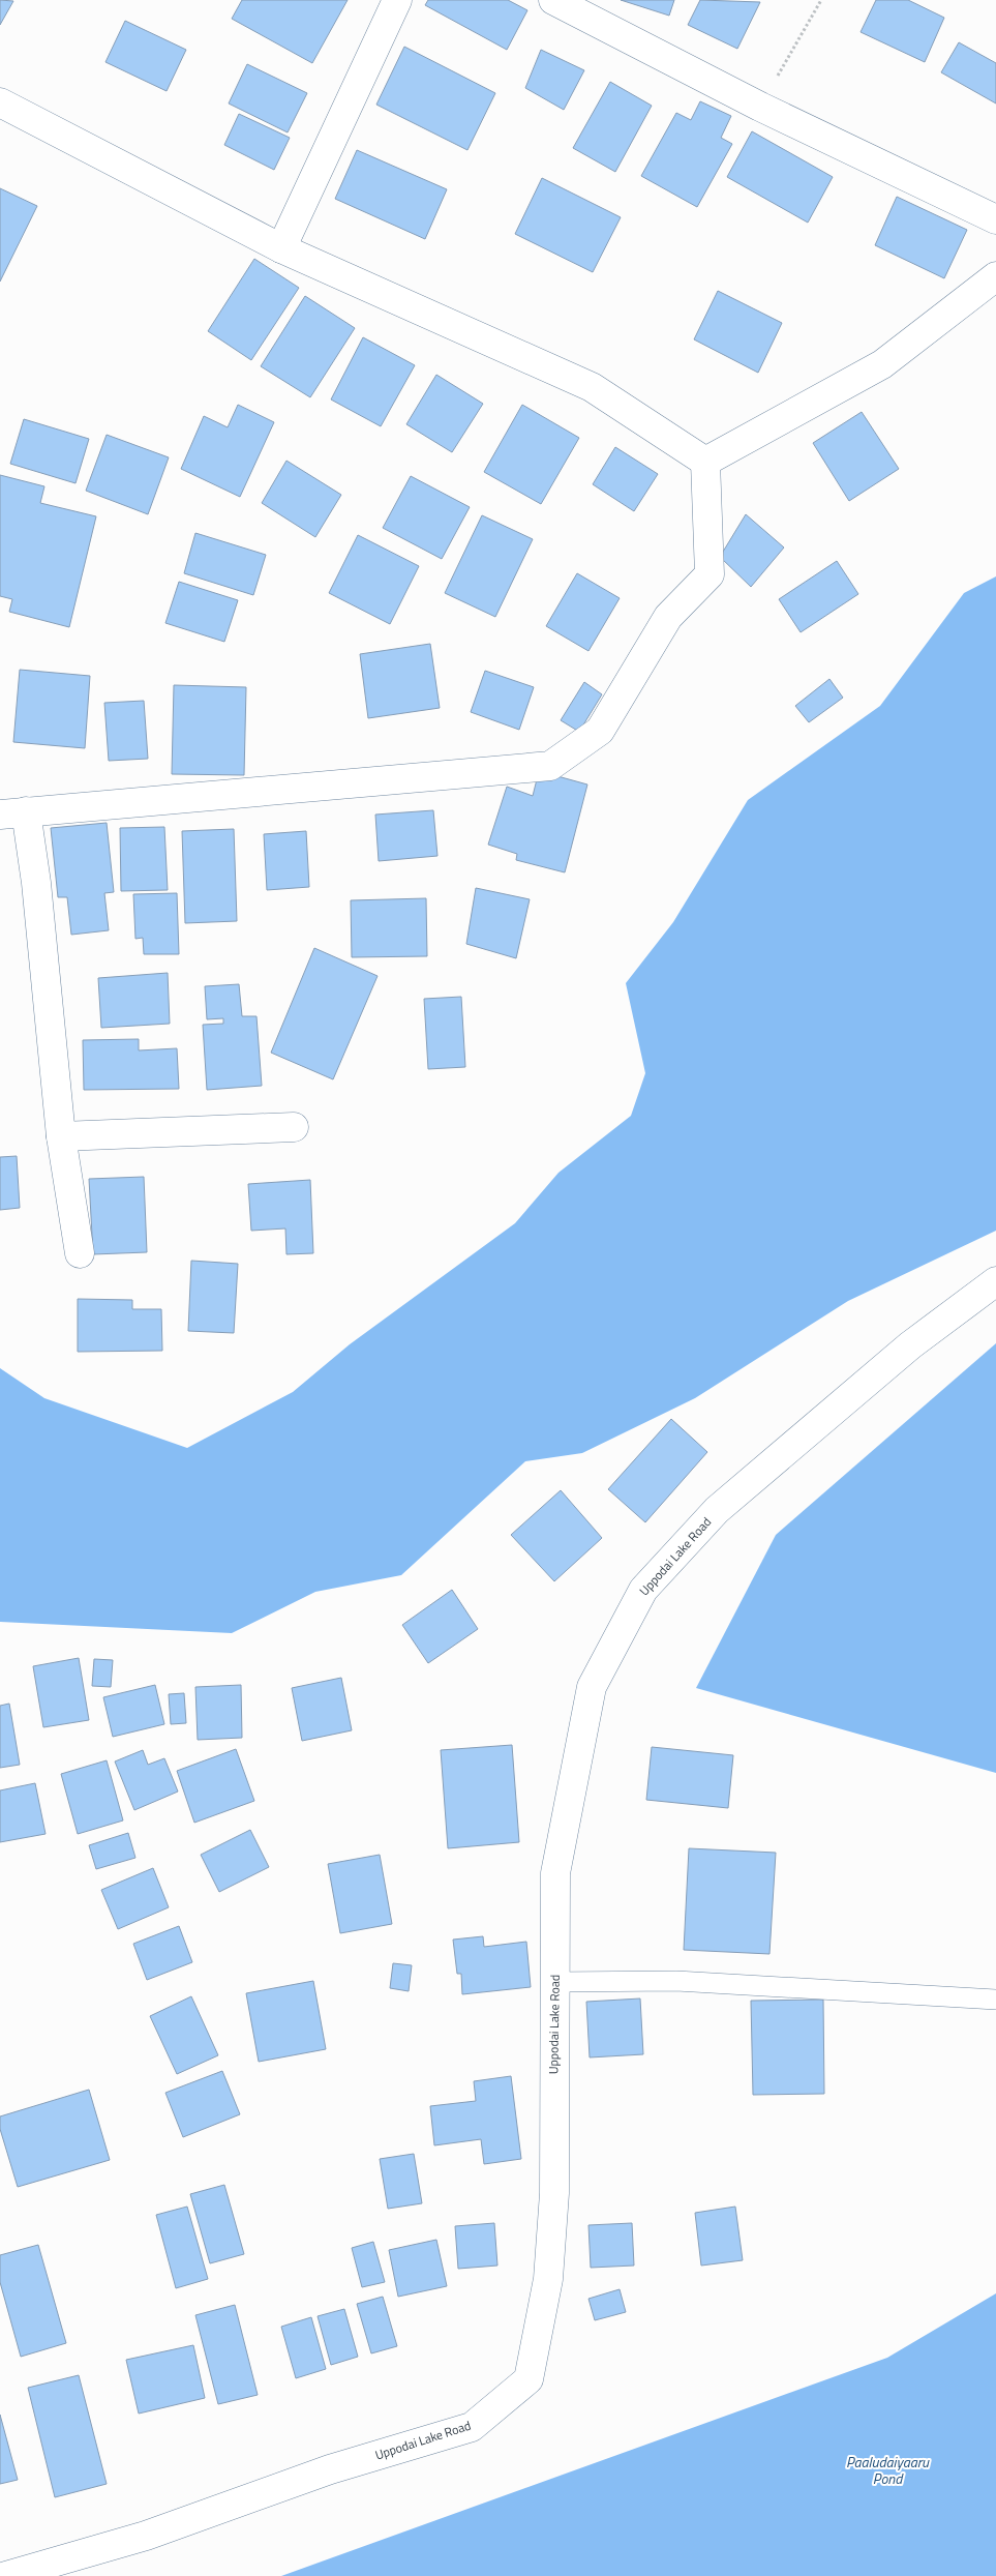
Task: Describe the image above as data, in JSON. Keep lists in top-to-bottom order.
{
  "streets": {
    "street": ["Uppodai Lake Road"]
  },
  "water": ["Paaludaiyaaru Pond"]
}
